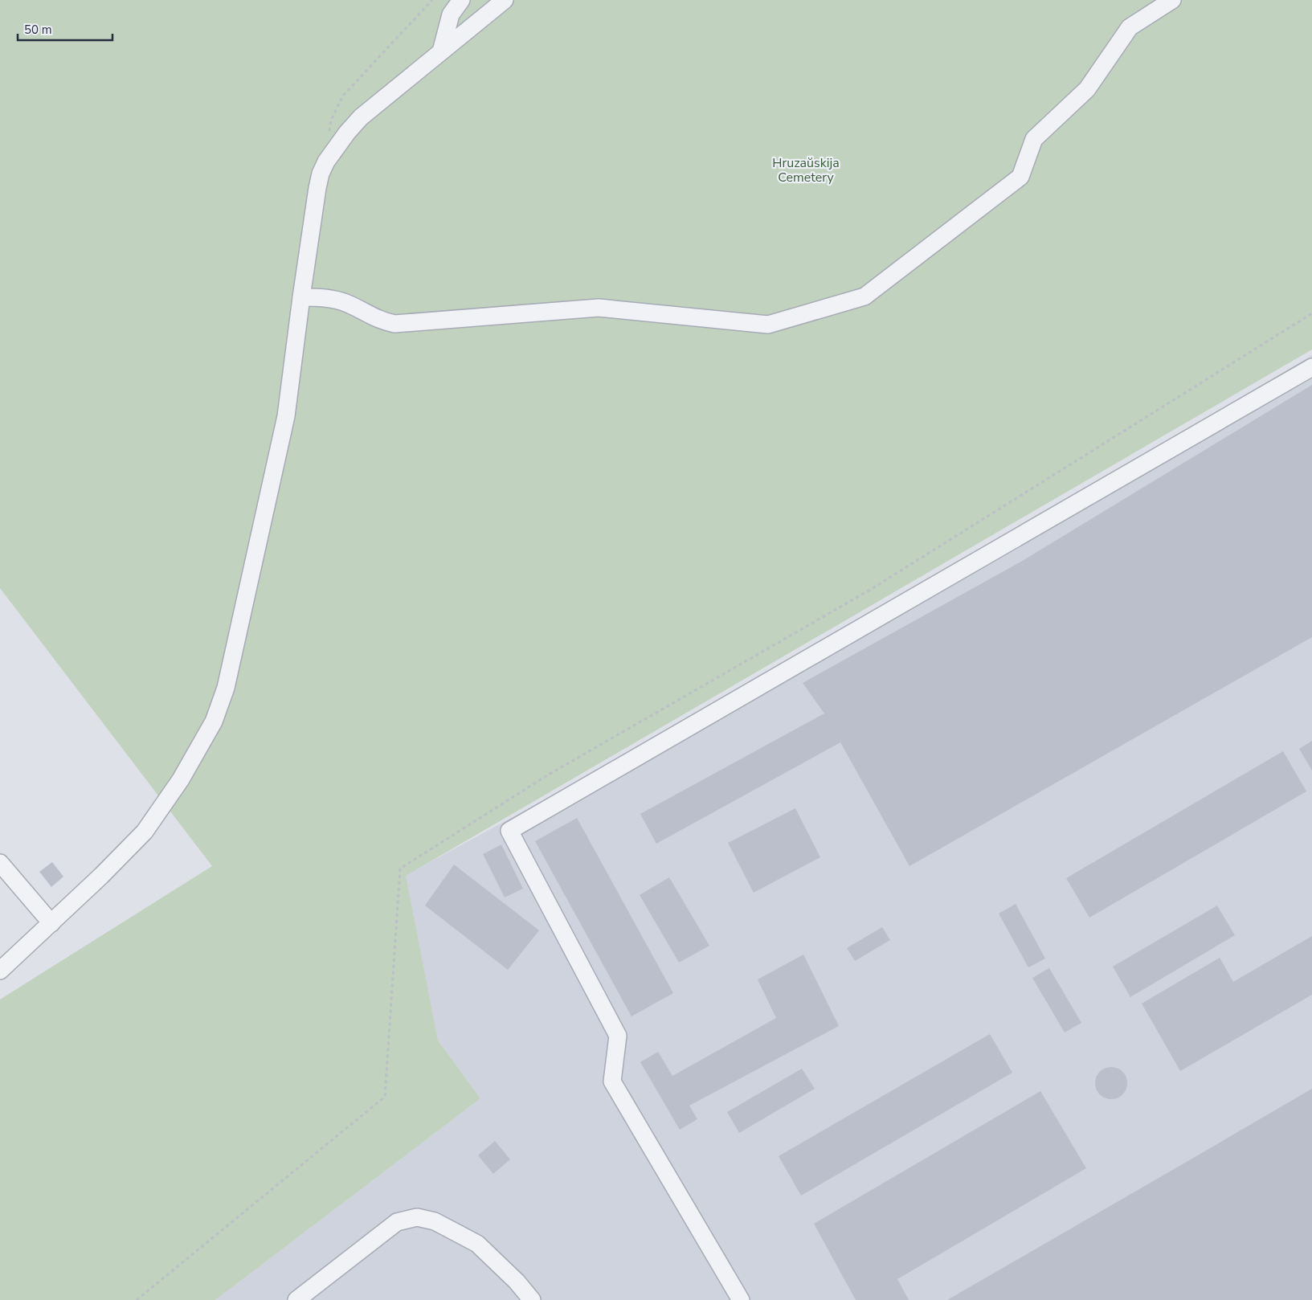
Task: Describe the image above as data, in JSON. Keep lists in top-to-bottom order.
{
  "parks": ["Hruzaŭskija Cemetery"],
  "scale_bar": "50 m"
}
